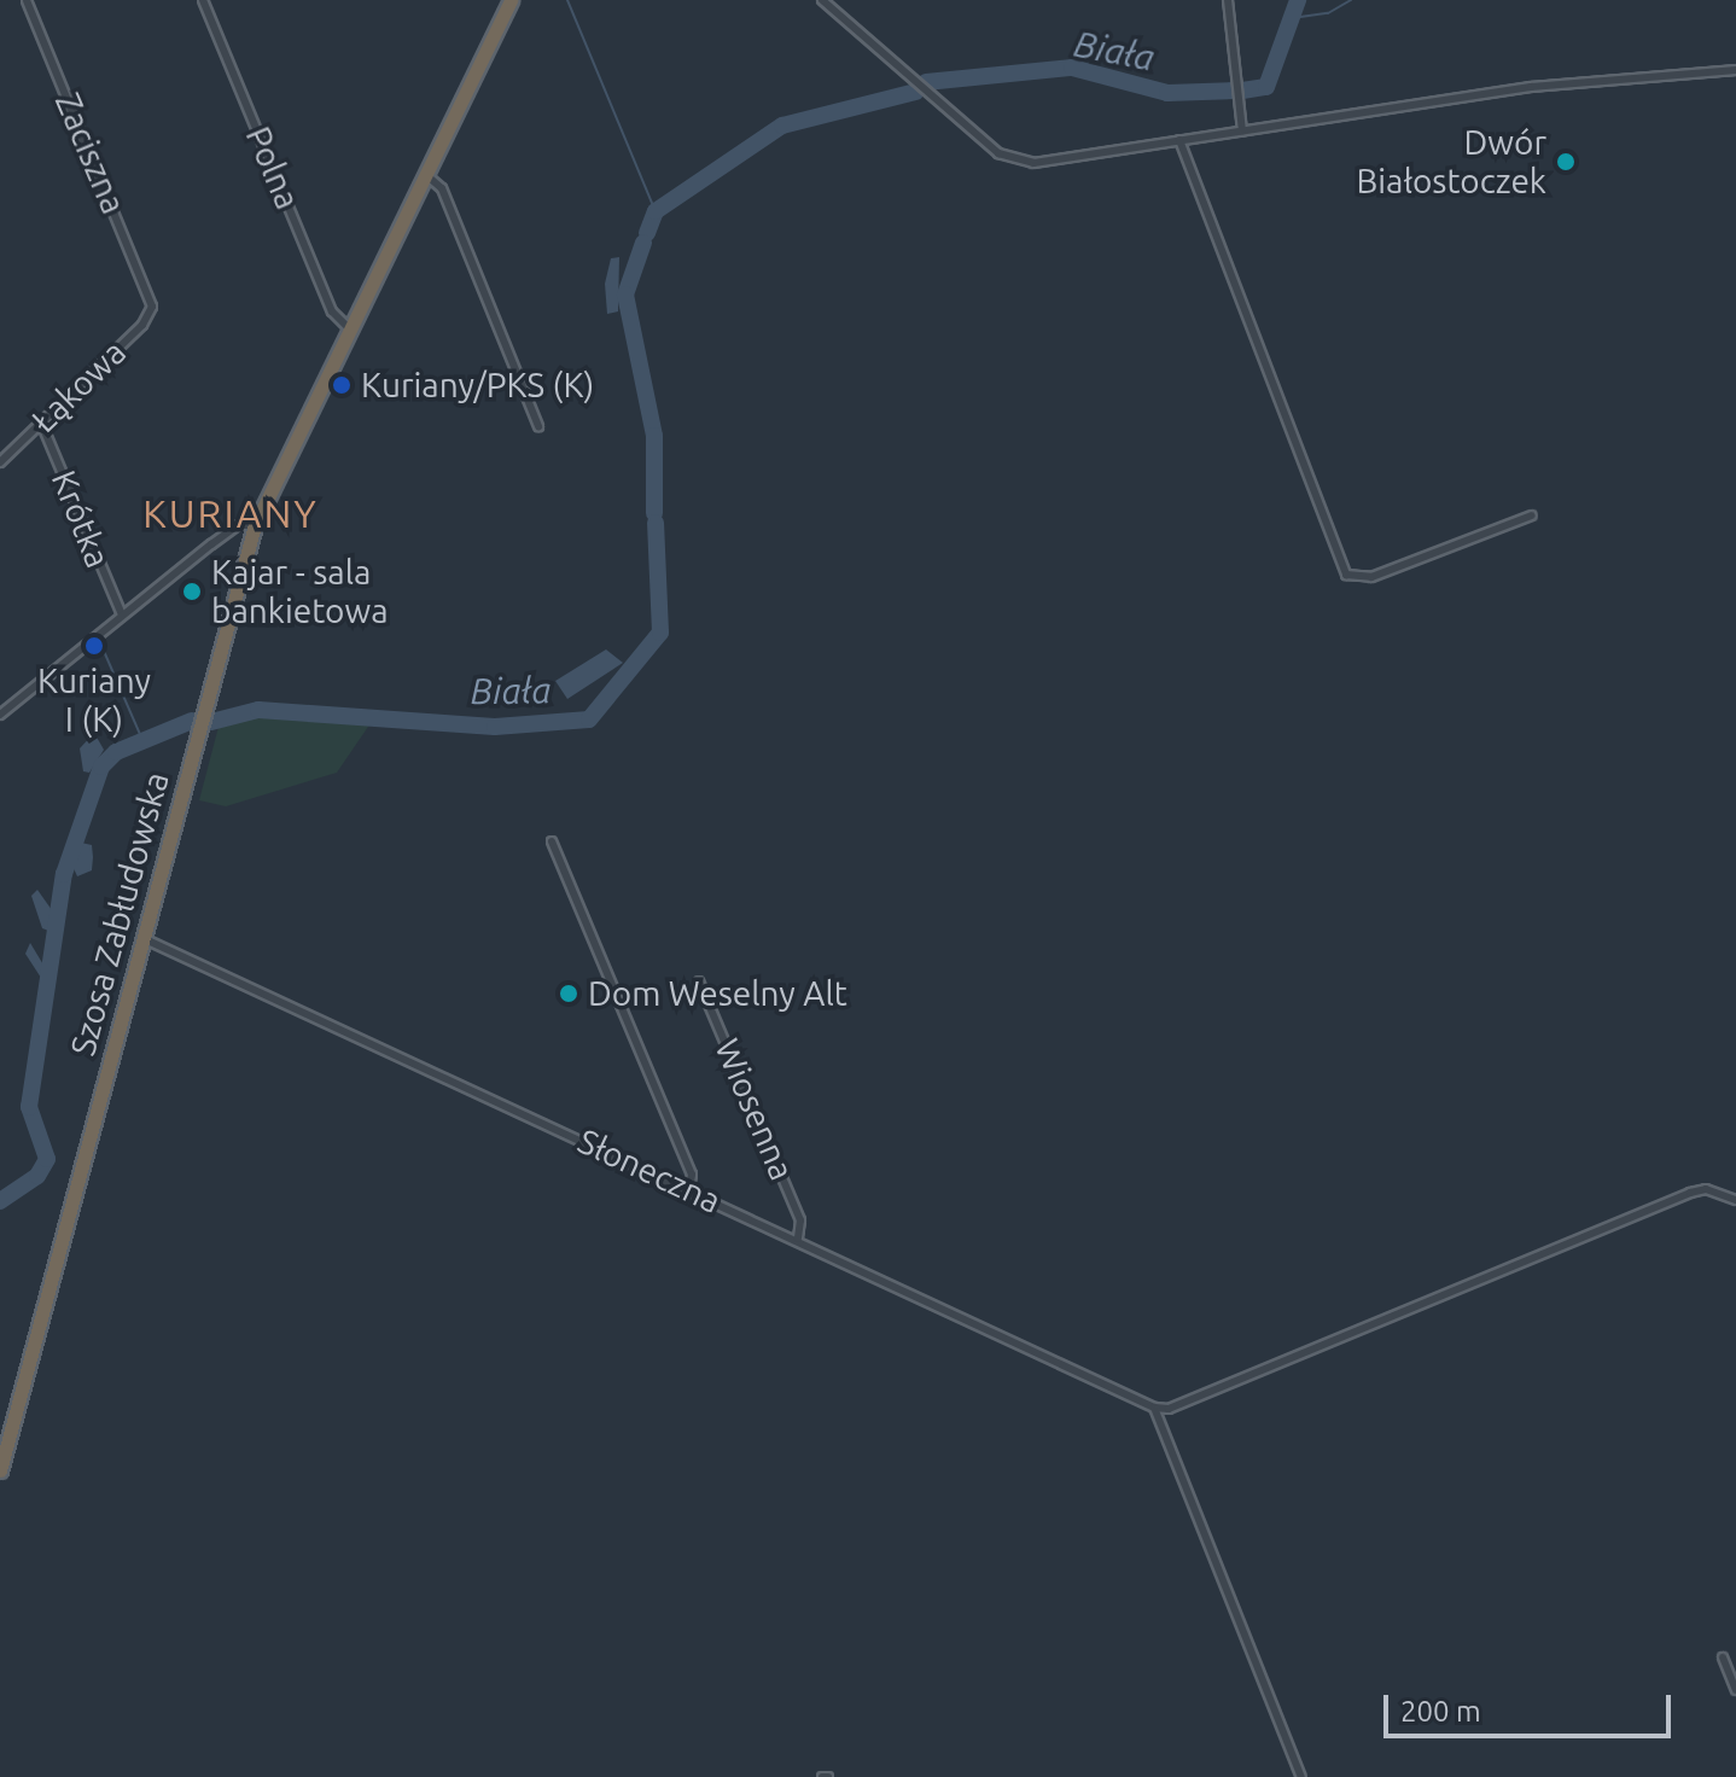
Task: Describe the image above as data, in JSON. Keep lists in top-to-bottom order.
{
  "streets": {
    "highway": ["Szosa Zabłudowska"],
    "street": [
      "Zaciszna",
      "Polna",
      "Łąkowa",
      "Krótka",
      "Wiosenna",
      "Słoneczna"
    ]
  },
  "crossings": [
    ["Zaciszna", "Łąkowa"],
    ["Polna", "Szosa Zabłudowska"],
    ["Łąkowa", "Krótka"],
    ["Szosa Zabłudowska", "Słoneczna"],
    ["Wiosenna", "Słoneczna"]
  ],
  "districts": ["KURIANY"],
  "water": ["Biała"],
  "places": [
    "Dwór Białostoczek",
    "Kuriany/PKS (K)",
    "Kajar - sala bankietowa",
    "Kuriany I (K)",
    "Dom Weselny Alt"
  ],
  "scale_bar": "200 m"
}
